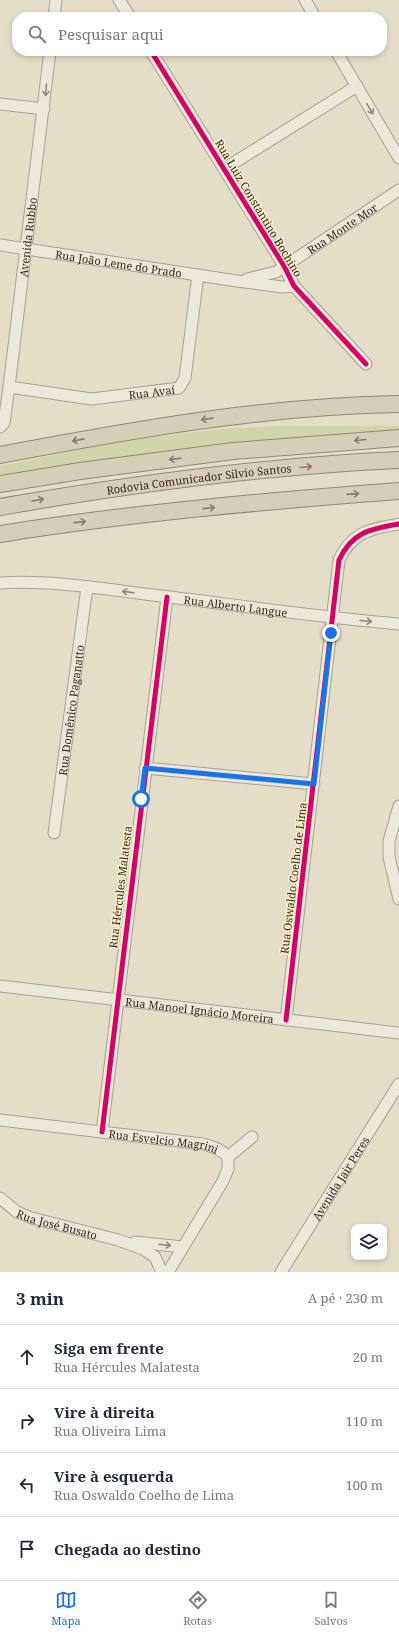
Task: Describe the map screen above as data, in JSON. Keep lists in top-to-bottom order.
{
  "streets": {
    "highway": ["Rodovia Comunicador Silvio Santos"],
    "street": [
      "Rua Luiz Constantino Bochino",
      "Rua Monte Mor",
      "Avenida Rubbo",
      "Rua João Leme do Prado",
      "Rua Avaí",
      "Rua Alberto Langue",
      "Rua Domênico Paganatto",
      "Rua Oswaldo Coelho de Lima",
      "Rua Hércules Malatesta",
      "Rua Manoel Ignácio Moreira",
      "Rua Esvelcio Magrini",
      "Avenida Jair Peres",
      "Rua José Busato"
    ]
  },
  "crossings": [
    ["Rua Luiz Constantino Bochino", "Rua Monte Mor"],
    ["Rua Luiz Constantino Bochino", "Rua João Leme do Prado"],
    ["Rua Monte Mor", "Rua João Leme do Prado"],
    ["Avenida Rubbo", "Rua João Leme do Prado"],
    ["Avenida Rubbo", "Rua Avaí"],
    ["Rua João Leme do Prado", "Rua Avaí"],
    ["Rua Alberto Langue", "Rua Domênico Paganatto"],
    ["Rua Alberto Langue", "Rua Oswaldo Coelho de Lima"],
    ["Rua Alberto Langue", "Rua Hércules Malatesta"],
    ["Rua Oswaldo Coelho de Lima", "Rua Manoel Ignácio Moreira"],
    ["Rua Hércules Malatesta", "Rua Manoel Ignácio Moreira"],
    ["Rua Hércules Malatesta", "Rua Esvelcio Magrini"]
  ],
  "page": {
    "search": "Pesquisar aqui",
    "heading": ["3 min", "A pé · 230 m"],
    "list": [
      ["Siga em frente", "Rua Hércules Malatesta", "20 m"],
      ["Vire à direita", "Rua Oliveira Lima", "110 m"],
      ["Vire à esquerda", "Rua Oswaldo Coelho de Lima", "100 m"],
      "Chegada ao destino"
    ],
    "nav": ["Mapa", "Rotas", "Salvos"]
  }
}
